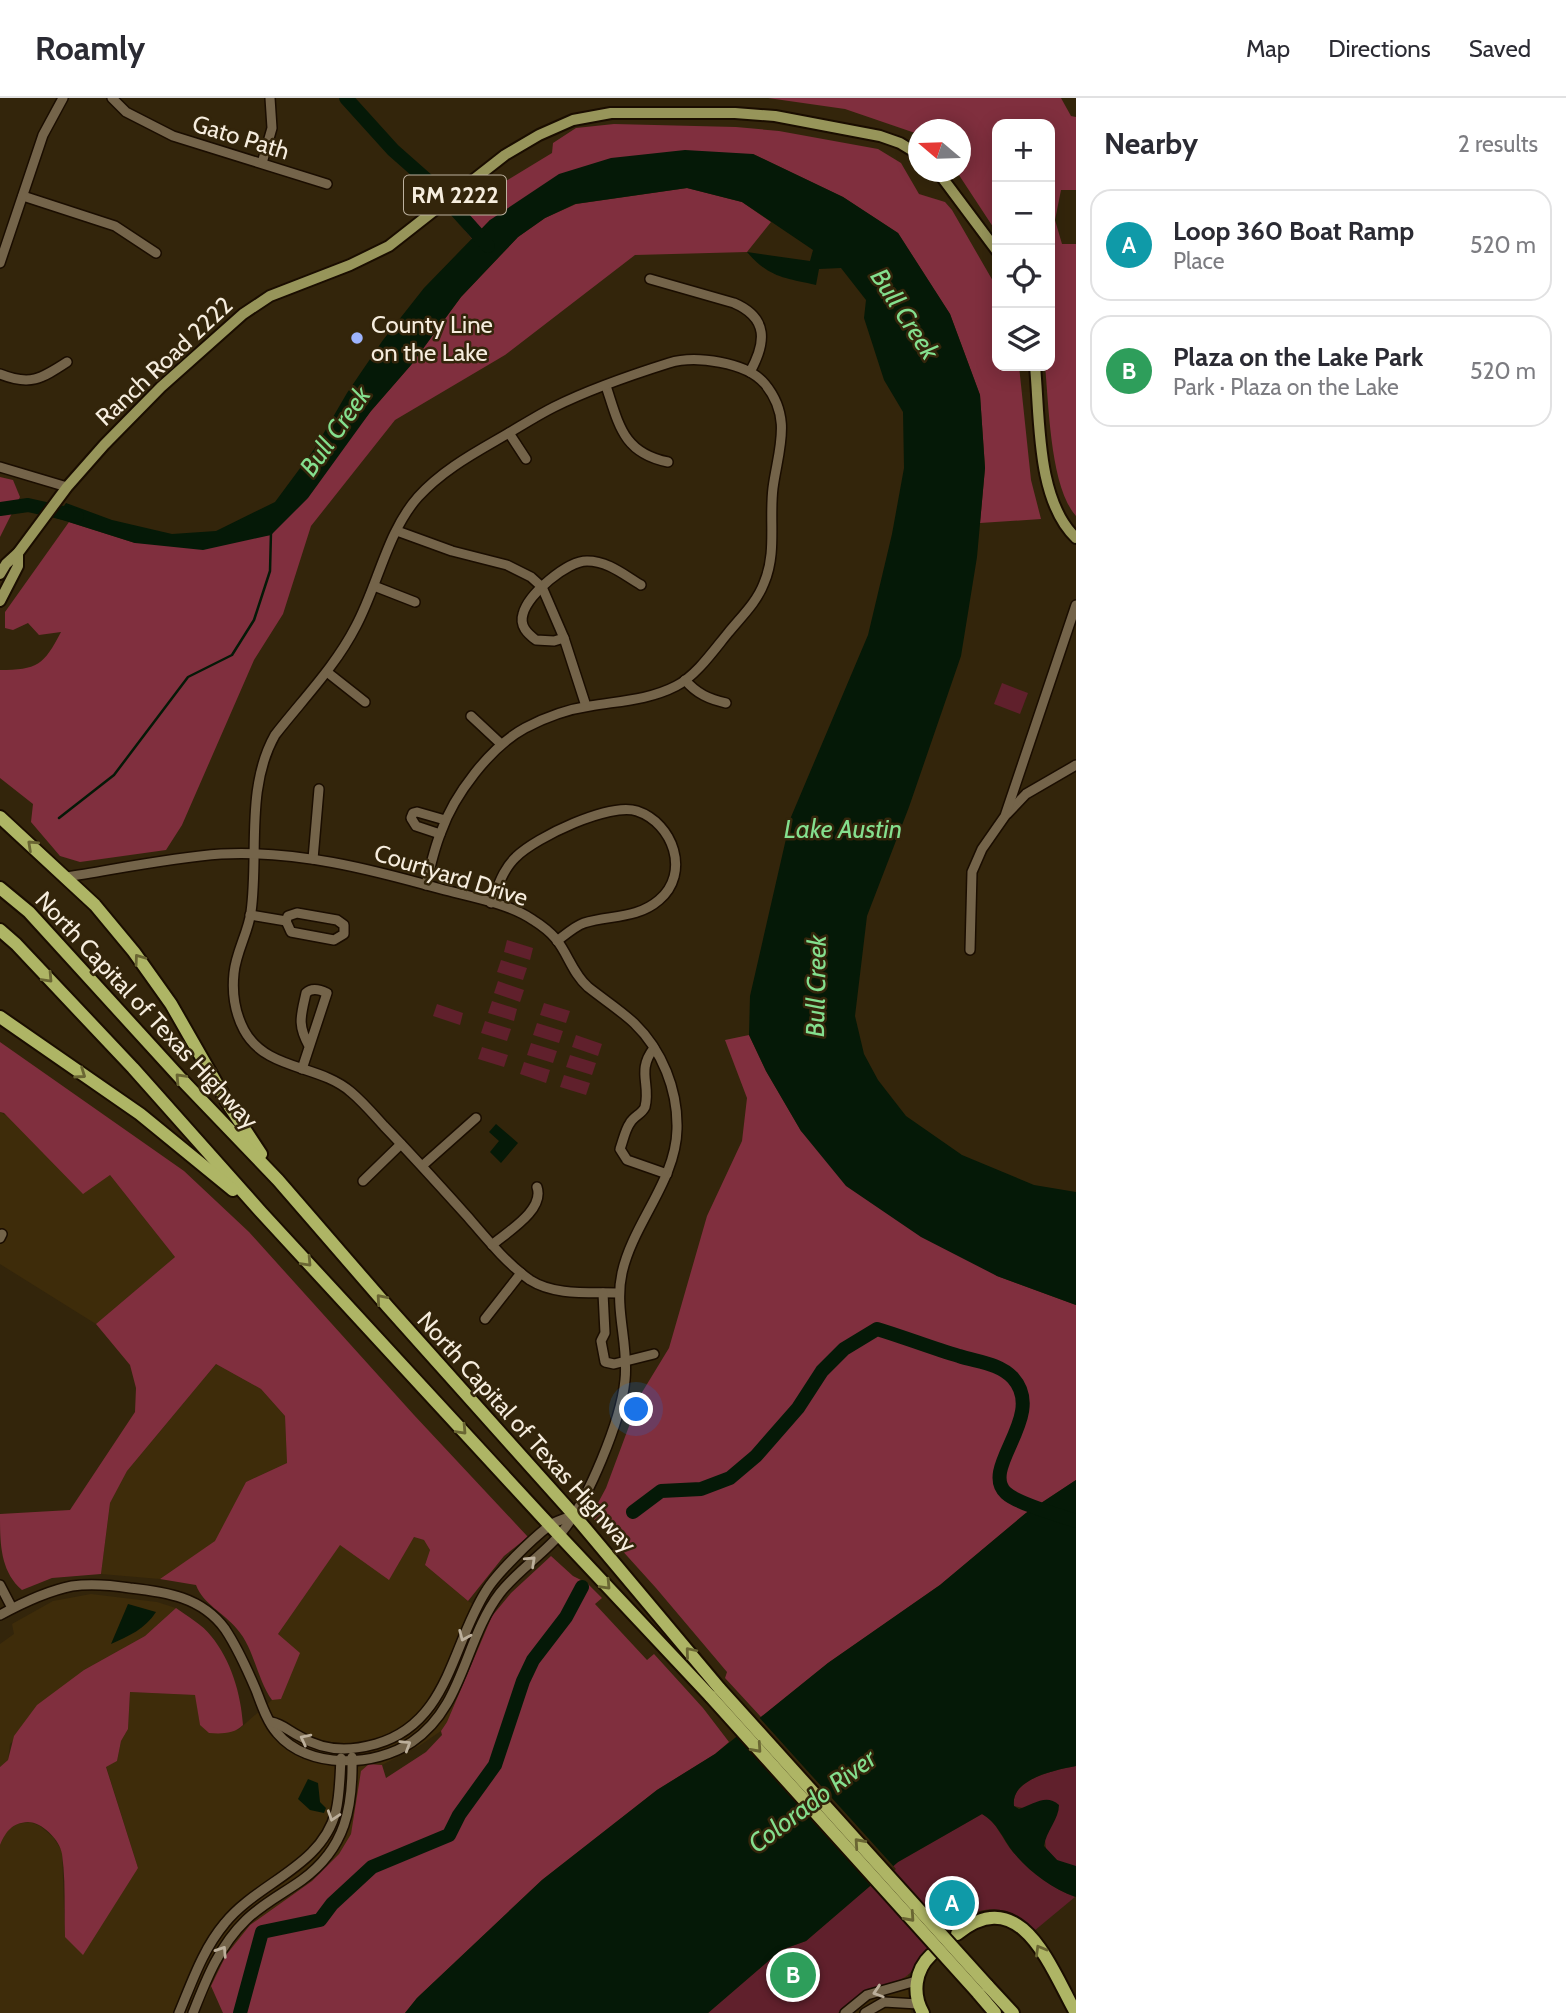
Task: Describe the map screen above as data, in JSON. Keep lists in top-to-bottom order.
{
  "streets": {
    "highway": ["North Capital of Texas Highway"],
    "main road": ["RM 2222", "Ranch Road 2222"],
    "street": ["Gato Path", "Courtyard Drive"]
  },
  "crossings": [
    ["Courtyard Drive", "North Capital of Texas Highway"]
  ],
  "water": ["Bull Creek", "Lake Austin", "Colorado River"],
  "places": ["County Line on the Lake"],
  "north": "left",
  "page": {
    "header": "Roamly",
    "nav": ["Map", "Directions", "Saved"],
    "heading": ["Nearby", "2 results"],
    "map_buttons": ["+", "−"],
    "list": [
      {
        "mark": "A",
        "name": "Loop 360 Boat Ramp",
        "note": "Place",
        "value": "520 m"
      },
      {
        "mark": "B",
        "name": "Plaza on the Lake Park",
        "note": "Park · Plaza on the Lake",
        "value": "520 m"
      }
    ],
    "pins": ["A", "B"]
  }
}
